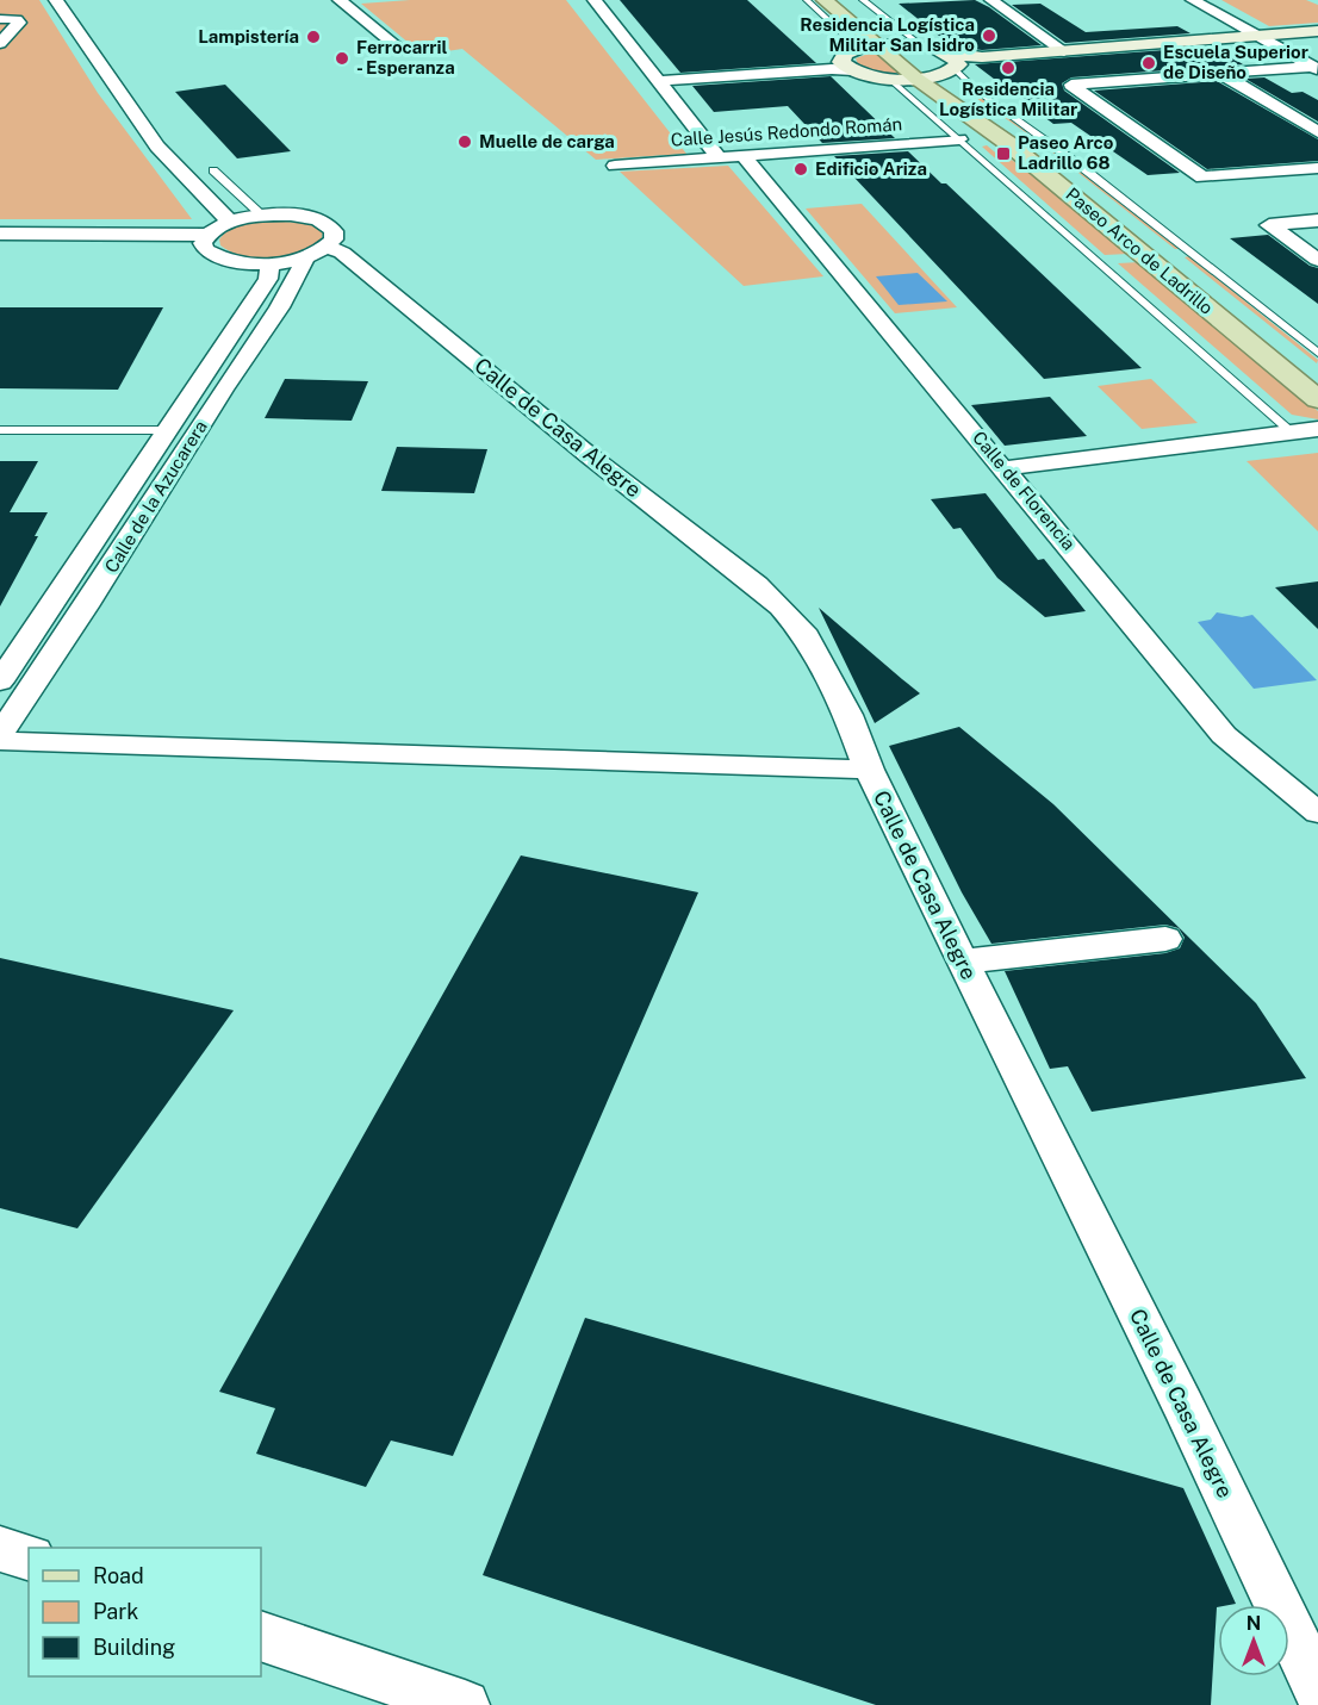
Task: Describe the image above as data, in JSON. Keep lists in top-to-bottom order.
{
  "streets": {
    "main road": ["Paseo Arco de Ladrillo"],
    "street": [
      "Calle Jesús Redondo Román",
      "Calle de Casa Alegre",
      "Calle de Florencia",
      "Calle de la Azucarera"
    ]
  },
  "crossings": [
    ["Calle Jesús Redondo Román", "Paseo Arco de Ladrillo"],
    ["Calle Jesús Redondo Román", "Calle de Florencia"],
    ["Calle de Casa Alegre", "Calle de la Azucarera"]
  ],
  "places": {
    "other": [
      "Residencia Logística Militar San Isidro",
      "Lampistería",
      "Ferrocarril - Esperanza",
      "Escuela Superior de Diseño",
      "Residencia Logística Militar",
      "Muelle de carga",
      "Edificio Ariza"
    ],
    "transit": ["Paseo Arco Ladrillo 68"]
  },
  "legend": ["Road", "Park", "Building"],
  "north": "top"
}
